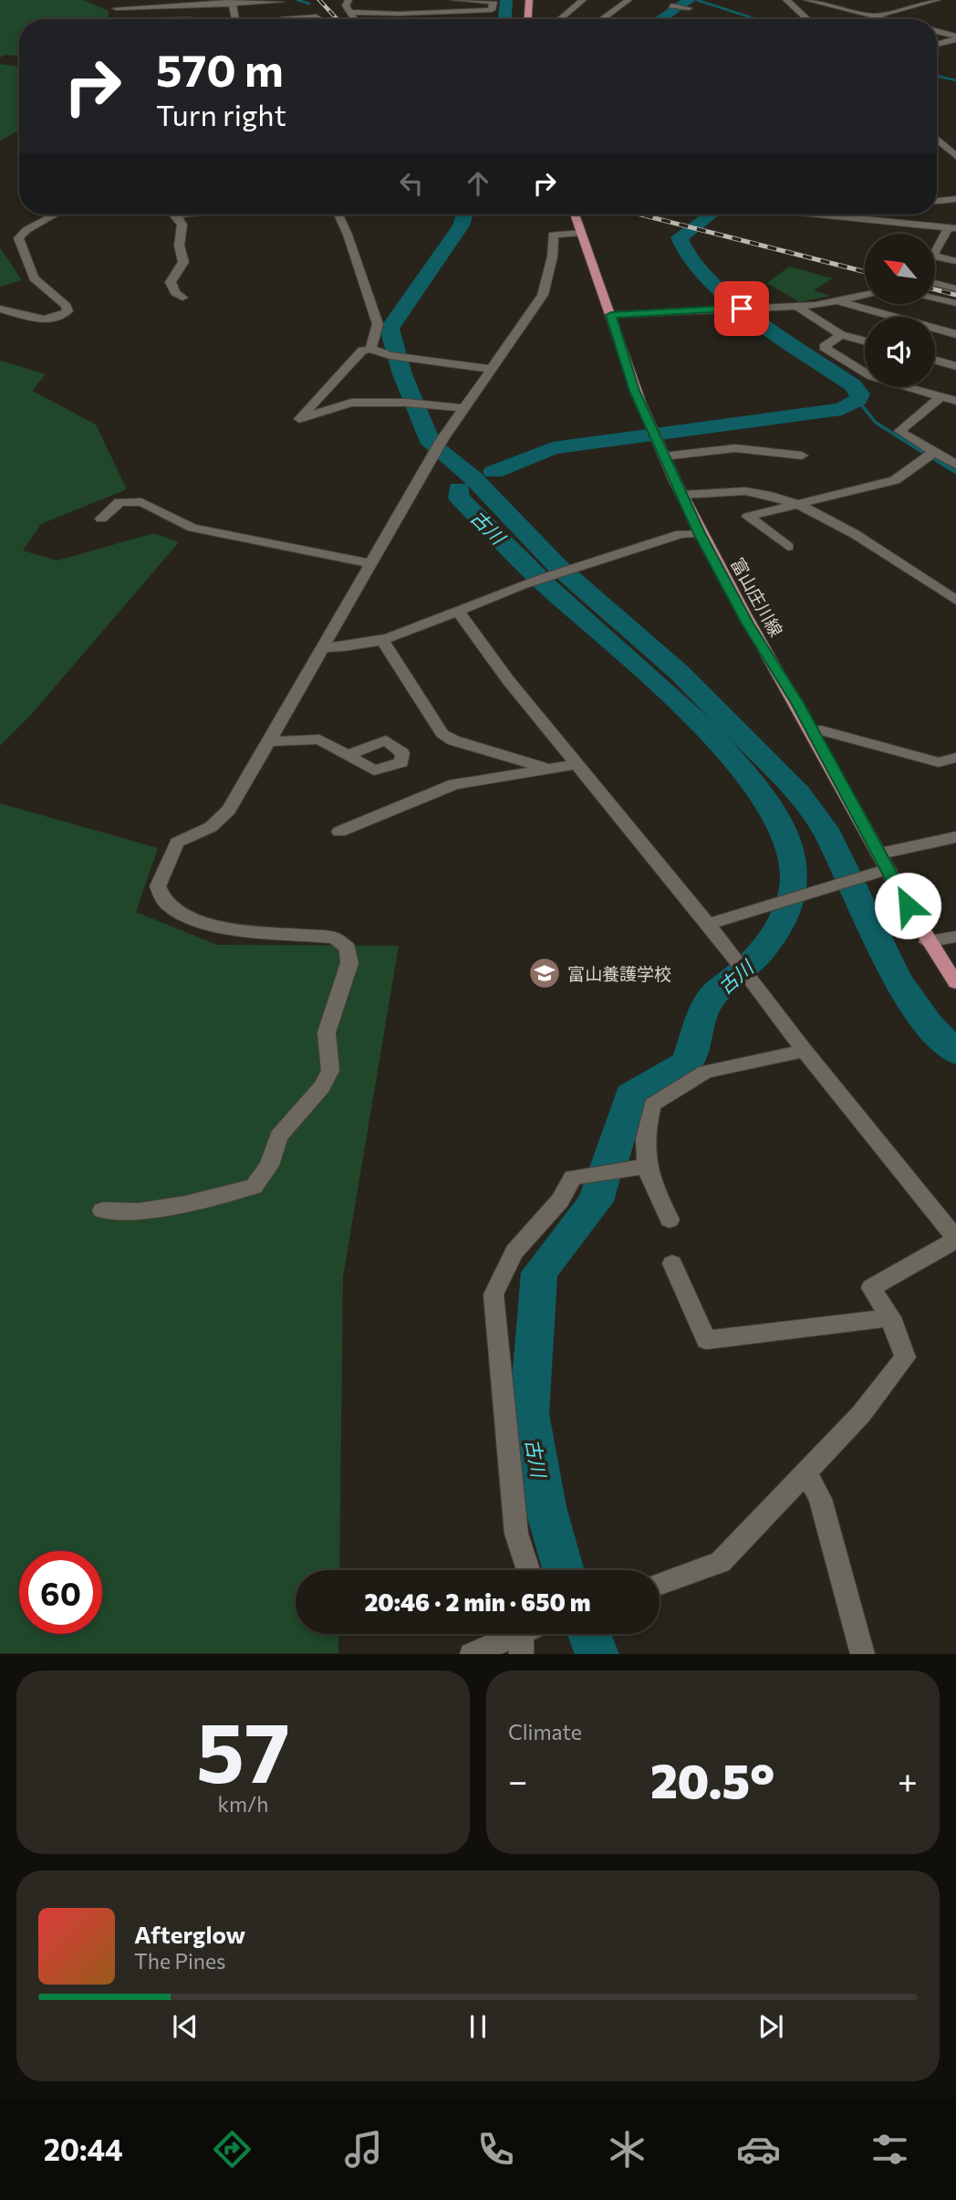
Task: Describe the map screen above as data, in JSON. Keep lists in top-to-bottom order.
{
  "streets": {
    "main road": ["富山庄川線"]
  },
  "water": ["古川"],
  "places": {
    "school or university": ["富山養護学校"]
  },
  "north": "top left",
  "page": {
    "turn": ["570 m", "Turn right"],
    "limit": "60",
    "trip": "20:46 · 2 min · 650 m",
    "tile": [
      ["57", "km/h"],
      "Climate"
    ],
    "heat": ["−", "20.5°", "+"],
    "song": ["Afterglow", "The Pines"],
    "tabs": "20:44"
  }
}
